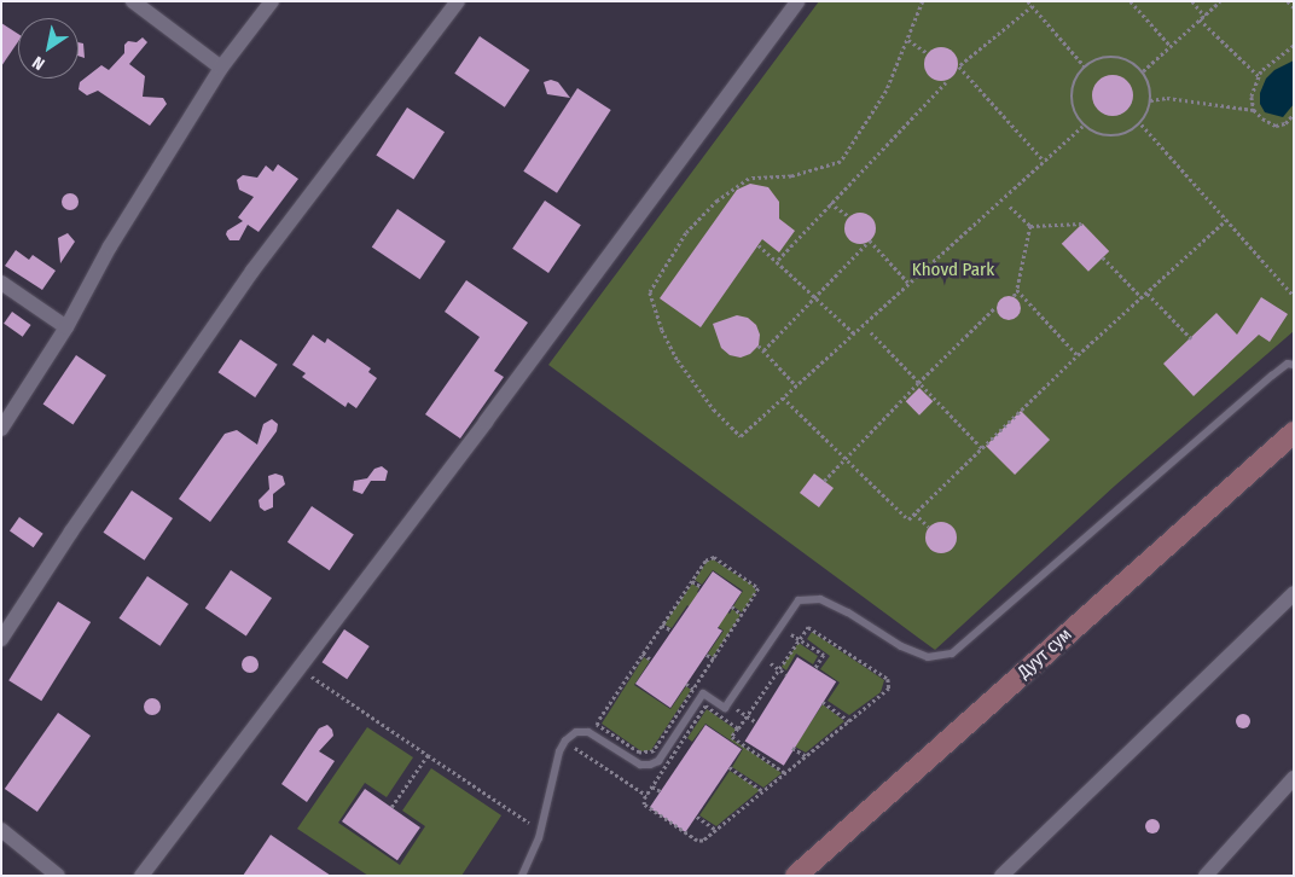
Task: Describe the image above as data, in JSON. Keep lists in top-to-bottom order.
{
  "streets": {
    "main road": ["Дуут сум"]
  },
  "parks": ["Khovd Park"],
  "north": "bottom left"
}
